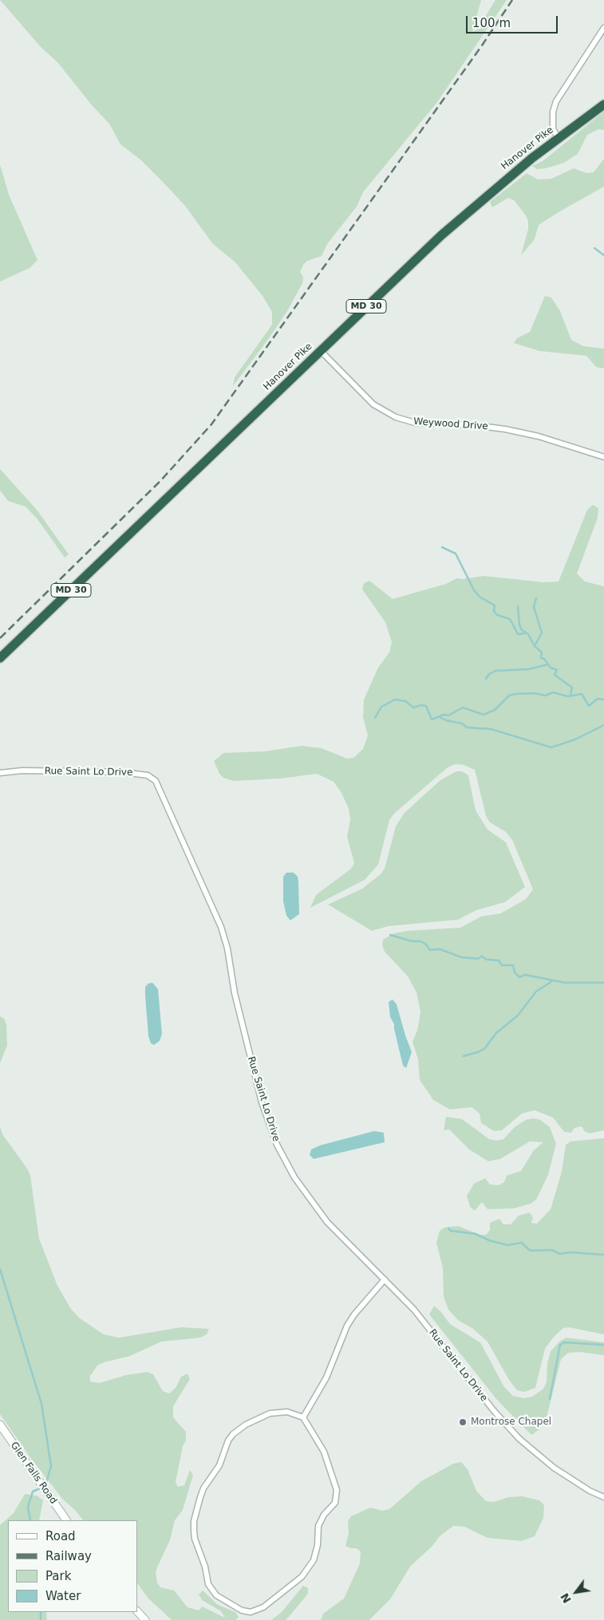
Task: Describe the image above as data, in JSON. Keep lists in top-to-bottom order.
{
  "streets": {
    "highway": ["Hanover Pike", "MD 30"],
    "street": ["Weywood Drive", "Rue Saint Lo Drive", "Glen Falls Road"]
  },
  "crossings": [
    ["Hanover Pike", "Weywood Drive"]
  ],
  "places": ["Montrose Chapel"],
  "legend": [
    "Road",
    "Railway",
    "Park",
    "Water"
  ],
  "scale_bar": "100 m",
  "north": "bottom left"
}
